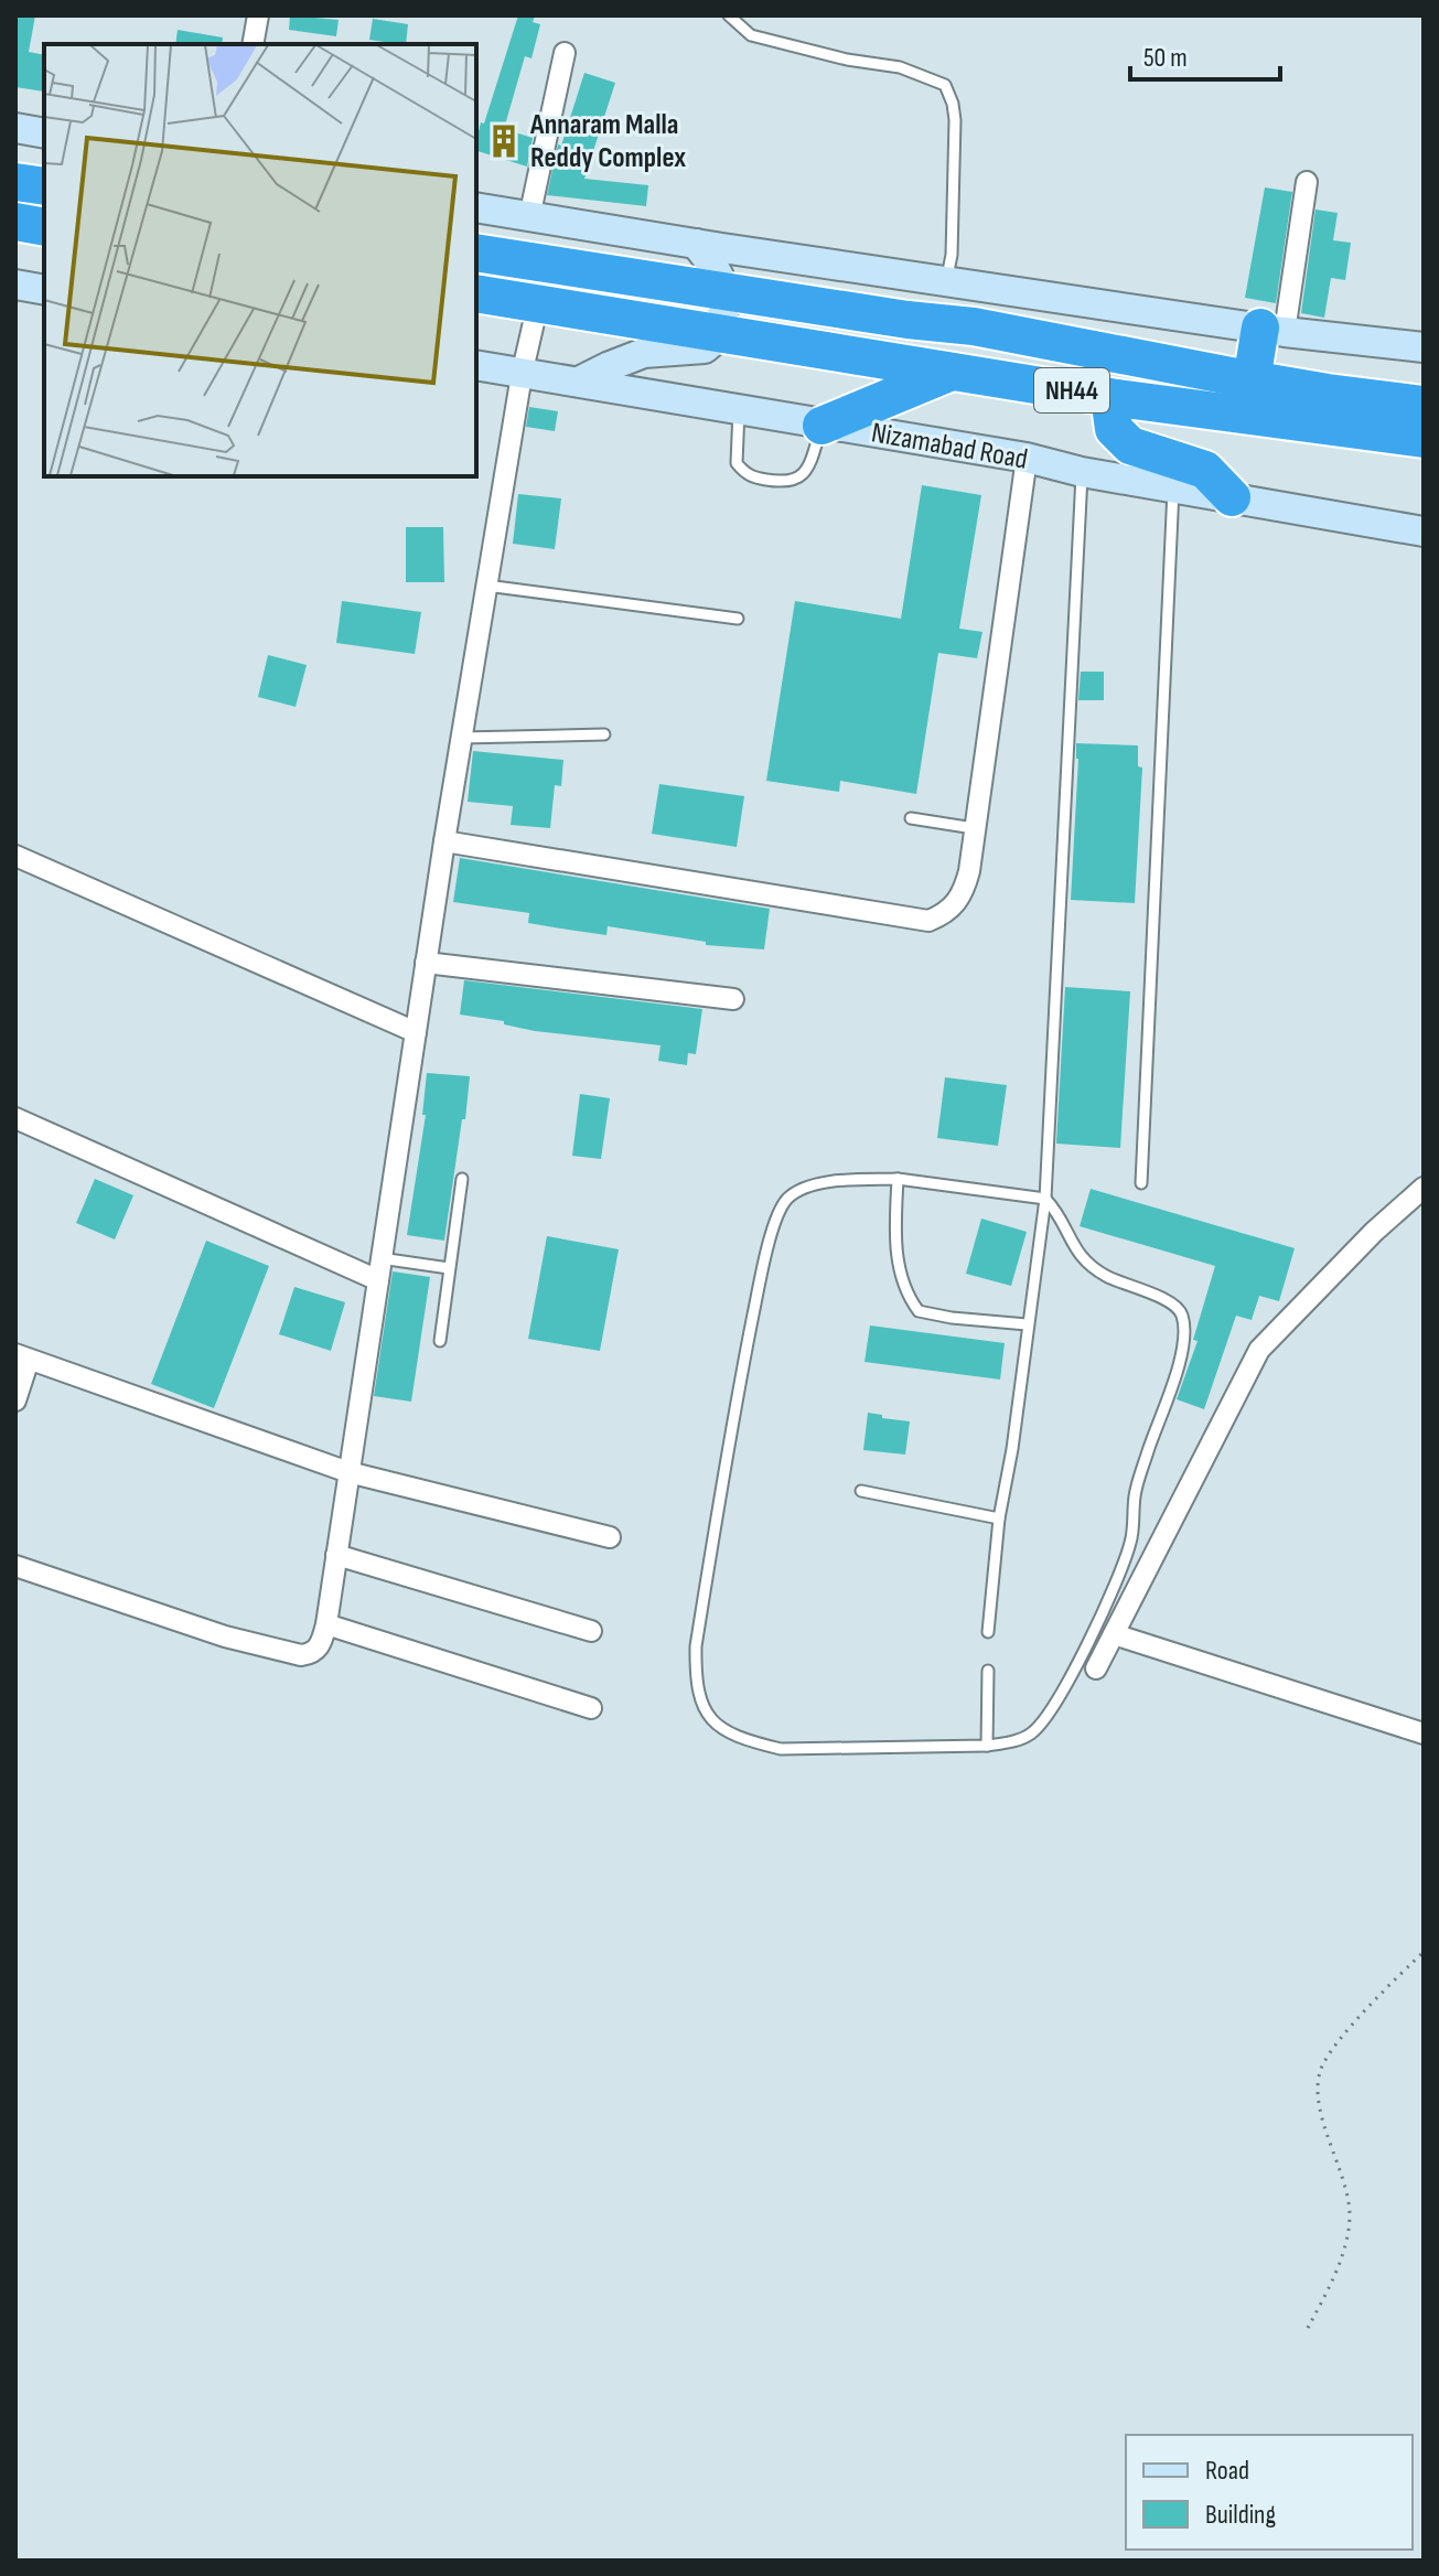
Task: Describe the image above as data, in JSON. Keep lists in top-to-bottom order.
{
  "streets": {
    "highway": ["NH44"],
    "main road": ["Nizamabad Road"]
  },
  "places": {
    "building": ["Annaram Malla Reddy Complex"]
  },
  "legend": ["Road", "Building"],
  "scale_bar": "50 m"
}
